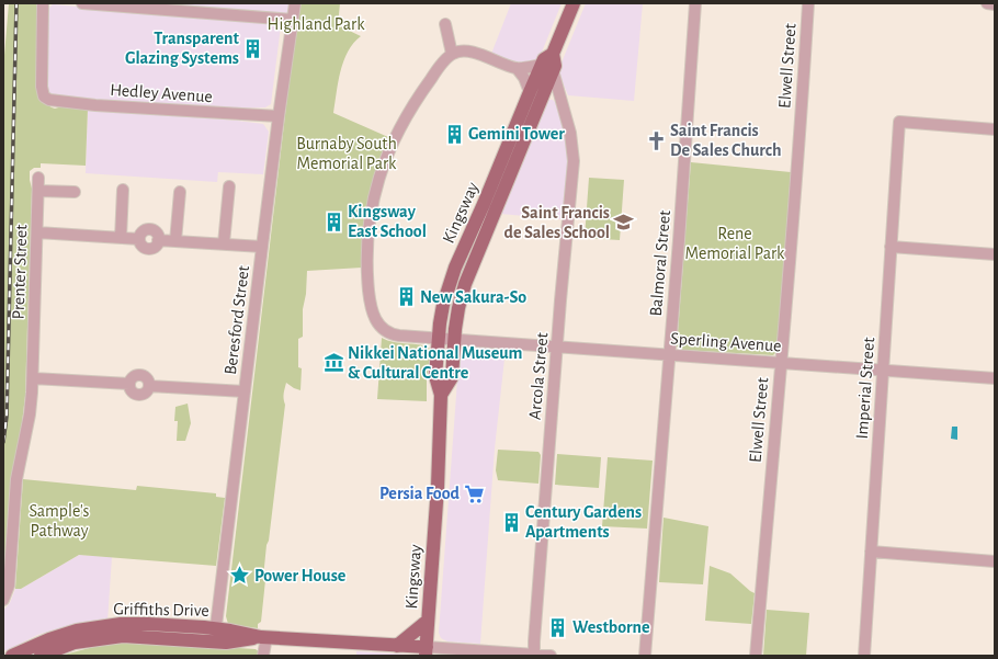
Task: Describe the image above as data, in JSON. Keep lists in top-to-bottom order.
{
  "streets": {
    "main road": ["Kingsway", "Griffiths Drive"],
    "street": [
      "Elwell Street",
      "Hedley Avenue",
      "Balmoral Street",
      "Prenter Street",
      "Beresford Street",
      "Sperling Avenue",
      "Arcola Street",
      "Imperial Street"
    ]
  },
  "crossings": [
    ["Elwell Street", "Sperling Avenue"],
    ["Hedley Avenue", "Beresford Street"],
    ["Kingsway", "Sperling Avenue"],
    ["Kingsway", "Arcola Street"],
    ["Kingsway", "Griffiths Drive"],
    ["Balmoral Street", "Sperling Avenue"],
    ["Beresford Street", "Griffiths Drive"],
    ["Sperling Avenue", "Arcola Street"],
    ["Sperling Avenue", "Imperial Street"]
  ],
  "parks": [
    "Highland Park",
    "Burnaby South Memorial Park",
    "Rene Memorial Park",
    "Sample's Pathway"
  ],
  "places": {
    "building": [
      "Transparent Glazing Systems",
      "Gemini Tower",
      "Kingsway East School",
      "New Sakura-So",
      "Century Gardens Apartments",
      "Westborne"
    ],
    "church": ["Saint Francis De Sales Church"],
    "school or university": ["Saint Francis de Sales School"],
    "museum": ["Nikkei National Museum & Cultural Centre"],
    "supermarket": ["Persia Food"],
    "place": ["Power House"]
  }
}
